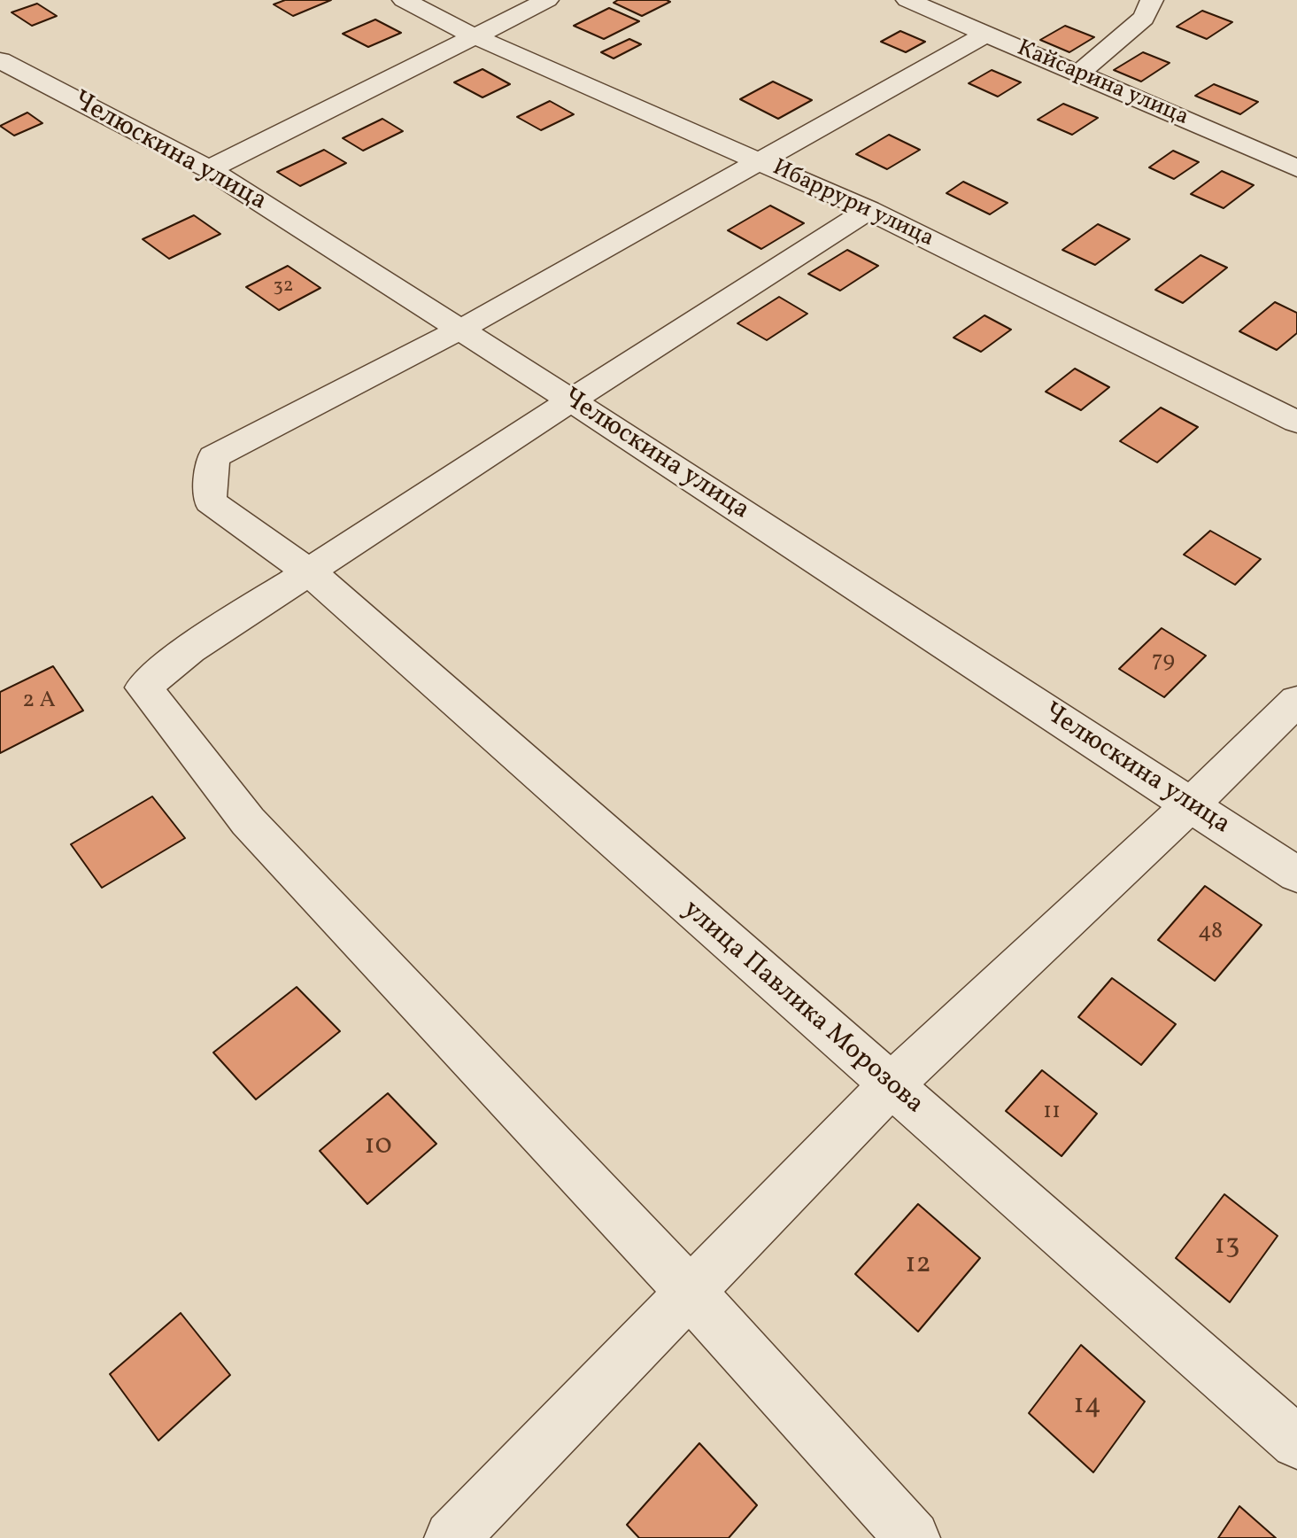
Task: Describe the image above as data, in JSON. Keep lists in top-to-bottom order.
{
  "streets": {
    "street": [
      "Кайсарина улица",
      "Челюскина улица",
      "Ибаррури улица",
      "улица Павлика Морозова"
    ]
  },
  "crossings": [
    ["Челюскина улица", "улица Павлика Морозова"]
  ],
  "house_numbers": [
    "32",
    "79",
    "2 A",
    "48",
    "11",
    "10",
    "13",
    "12",
    "14"
  ]
}
